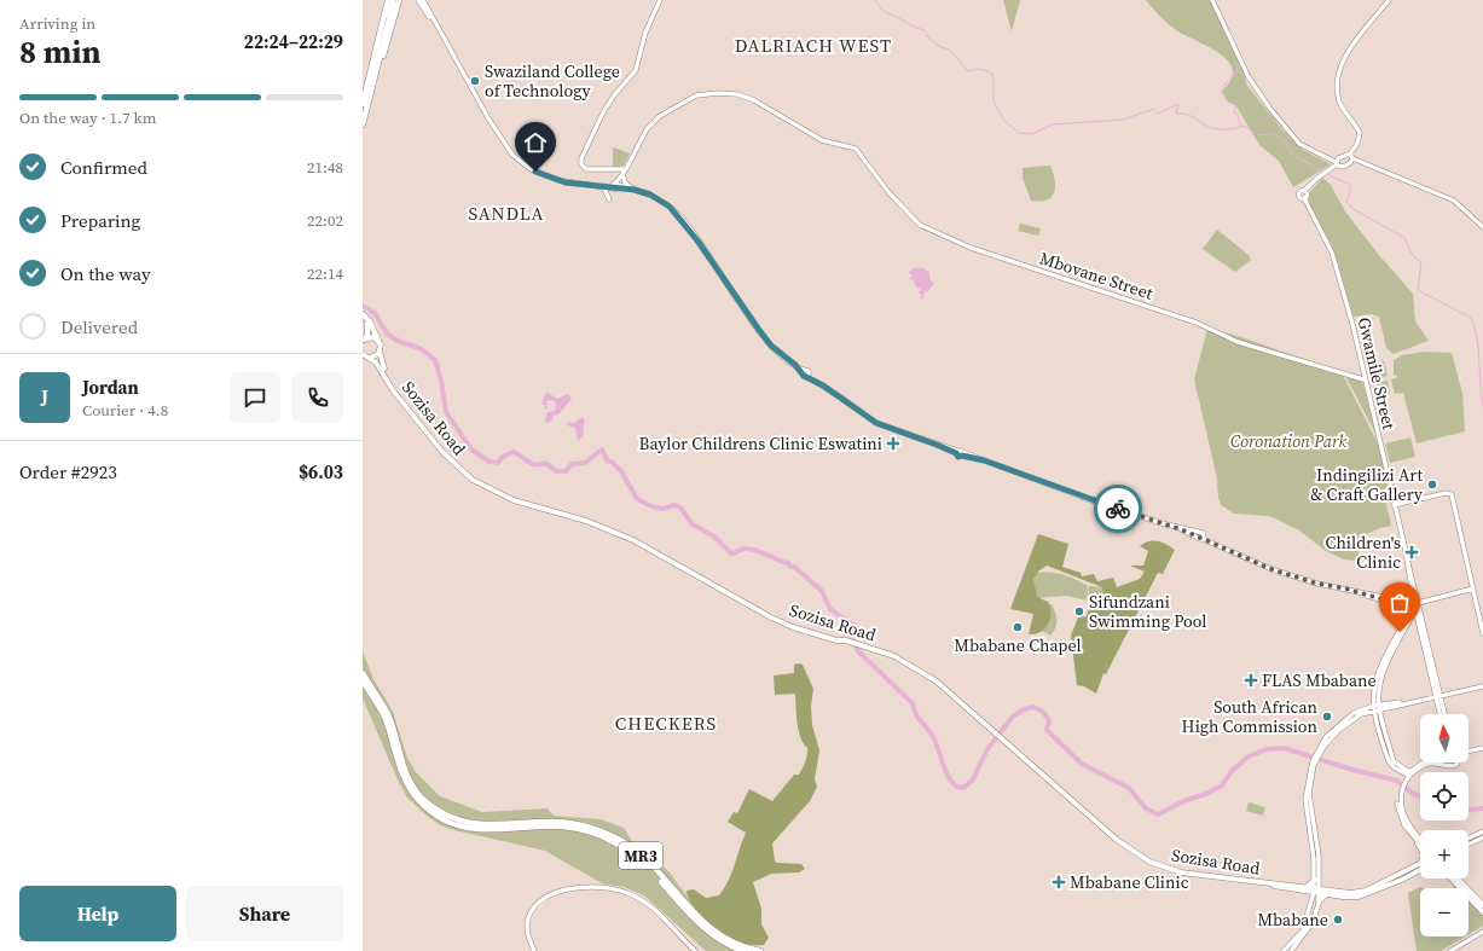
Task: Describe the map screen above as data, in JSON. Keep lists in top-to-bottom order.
{
  "streets": {
    "highway": ["MR3"],
    "main road": ["Mbovane Street", "Gwamile Street", "Sozisa Road"]
  },
  "crossings": [
    ["Mbovane Street", "Gwamile Street"]
  ],
  "districts": ["DALRIACH WEST", "SANDLA", "CHECKERS"],
  "parks": ["Coronation Park"],
  "places": {
    "other": [
      "Swaziland College of Technology",
      "Indingilizi Art & Craft Gallery",
      "Sifundzani Swimming Pool",
      "Mbabane Chapel",
      "South African High Commission",
      "Mbabane"
    ],
    "health": [
      "Baylor Childrens Clinic Eswatini",
      "Children's Clinic",
      "FLAS Mbabane",
      "Mbabane Clinic"
    ]
  },
  "north": "top",
  "page": {
    "heading": ["8 min", "Arriving in", "22:24–22:29"],
    "panel": [
      "Jordan",
      "Courier · 4.8",
      "Order #2923",
      "$6.03"
    ],
    "bar": "On the way · 1.7 km",
    "list": [
      ["Confirmed", "21:48"],
      ["Preparing", "22:02"],
      ["On the way", "22:14"],
      "Delivered"
    ],
    "round": "J",
    "map_buttons": ["+", "−"],
    "buttons": ["Help", "Share"]
  }
}
